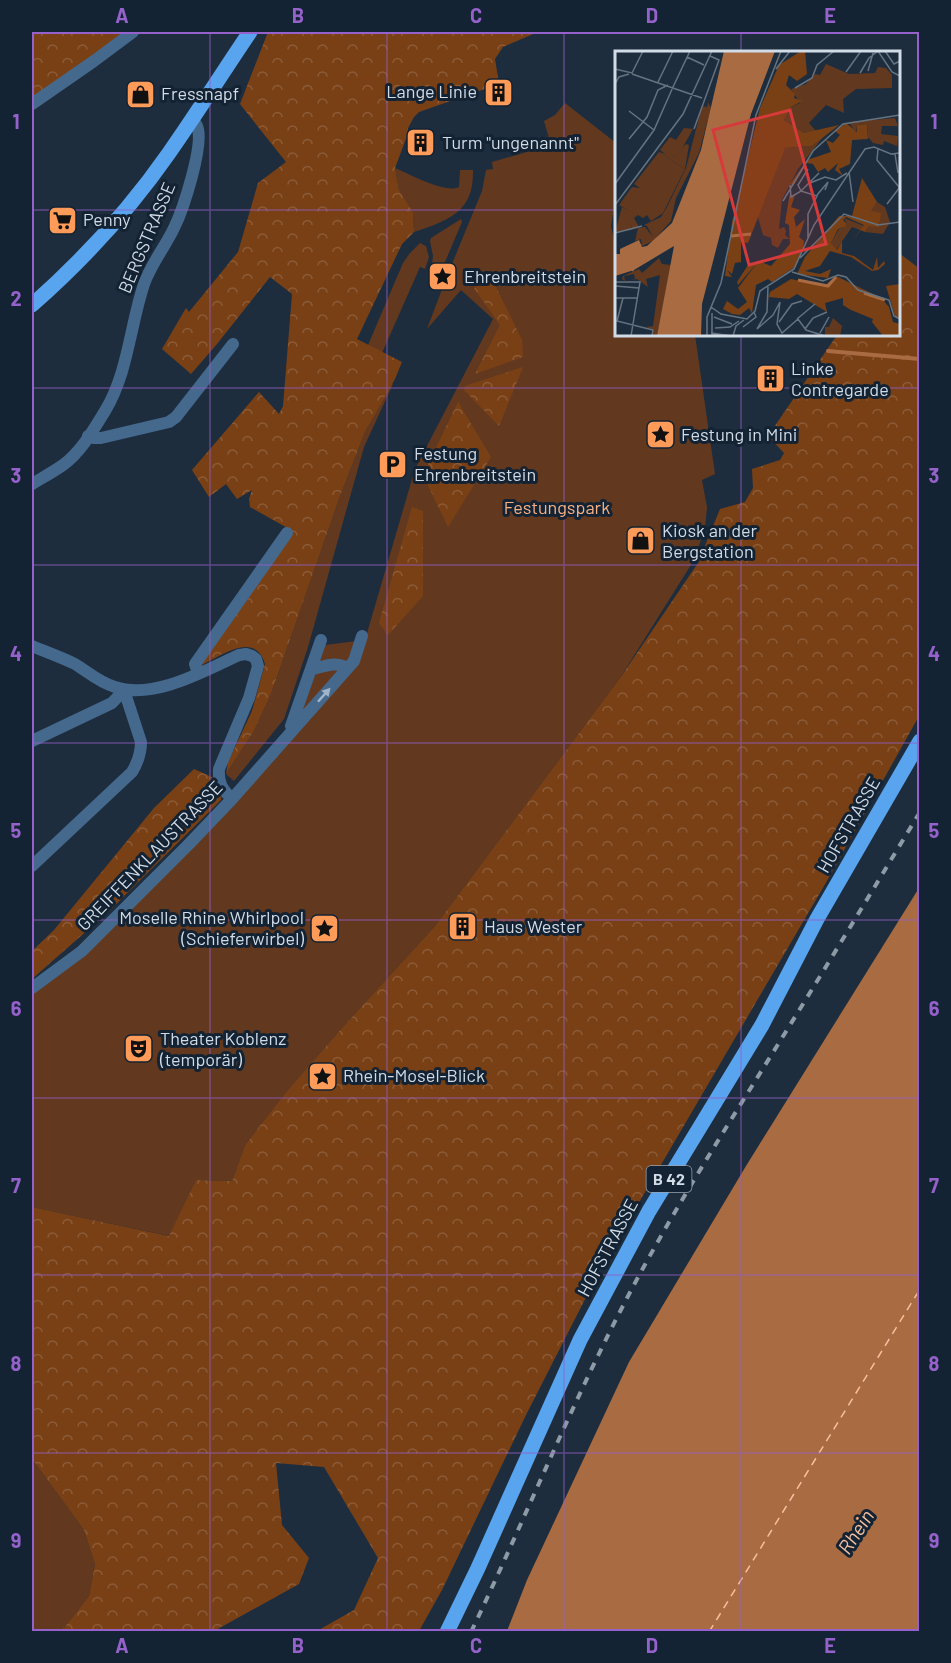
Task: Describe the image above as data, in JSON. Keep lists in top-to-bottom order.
{
  "streets": {
    "main road": ["HOFSTRASSE", "B 42"],
    "street": ["BERGSTRASSE", "GREIFFENKLAUSTRASSE"]
  },
  "water": ["Rhein"],
  "parks": ["Festungspark"],
  "places": {
    "building": [
      "Lange Linie",
      "Turm \"ungenannt\"",
      "Linke Contregarde",
      "Haus Wester"
    ],
    "shop": ["Fressnapf", "Kiosk an der Bergstation"],
    "supermarket": ["Penny"],
    "place": [
      "Ehrenbreitstein",
      "Festung in Mini",
      "Moselle Rhine Whirlpool (Schieferwirbel)",
      "Rhein-Mosel-Blick"
    ],
    "parking": ["Festung Ehrenbreitstein"],
    "theatre": ["Theater Koblenz (temporär)"]
  },
  "grid": {
    "columns": [
      "A",
      "B",
      "C",
      "D",
      "E"
    ],
    "rows": [
      "1",
      "2",
      "3",
      "4",
      "5",
      "6",
      "7",
      "8",
      "9"
    ]
  }
}
